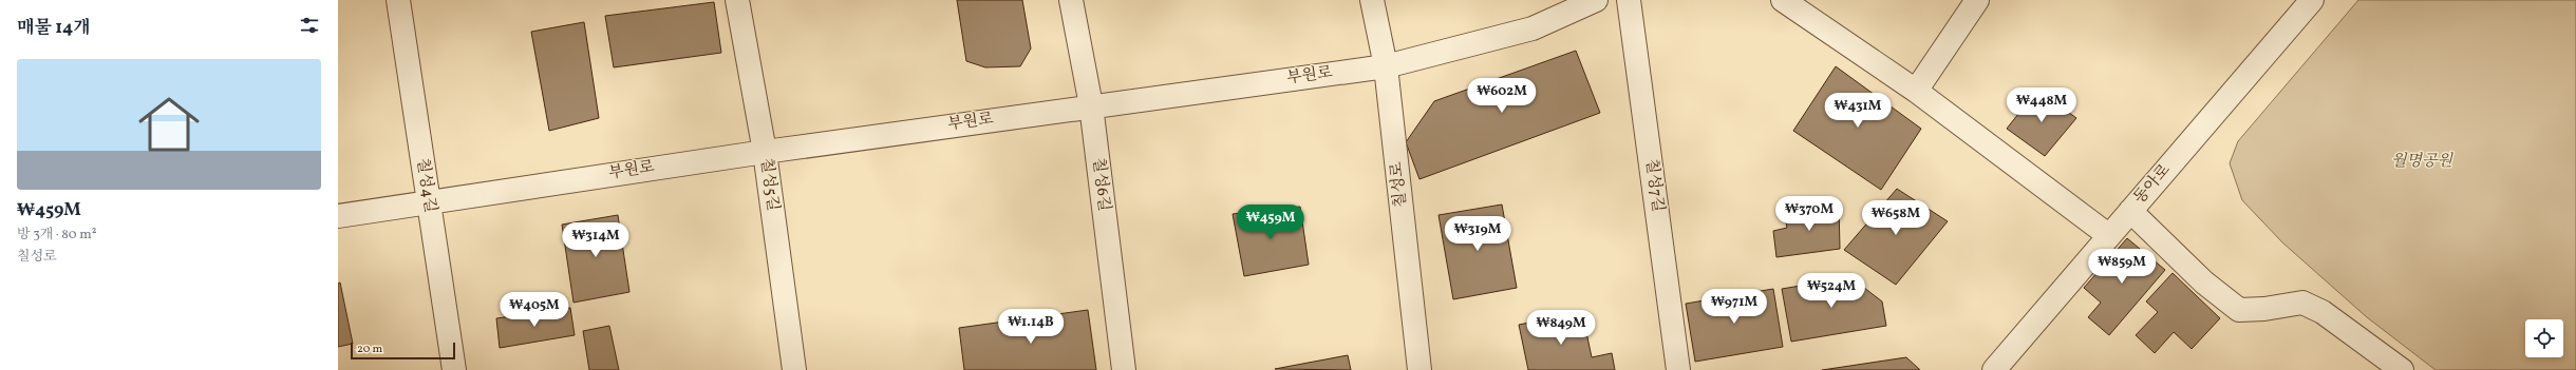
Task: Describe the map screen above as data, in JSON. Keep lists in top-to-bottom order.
{
  "streets": {
    "street": [
      "부원로",
      "칠성5길",
      "칠성6길",
      "칠성로",
      "동아로",
      "칠성4길",
      "칠성7길"
    ]
  },
  "crossings": [
    ["부원로", "칠성5길"],
    ["부원로", "칠성6길"],
    ["부원로", "칠성로"],
    ["부원로", "칠성4길"]
  ],
  "parks": ["월명공원"],
  "scale_bar": "20 m",
  "page": {
    "heading": "매물 14개",
    "list": [
      {
        "name": "₩459M",
        "note": "방 3개 · 80 m² · 칠성로"
      }
    ],
    "price": [
      "₩602M",
      "₩448M",
      "₩431M",
      "₩370M",
      "₩658M",
      "₩459M",
      "₩319M",
      "₩314M",
      "₩859M",
      "₩524M",
      "₩971M",
      "₩405M",
      "₩1.14B",
      "₩849M"
    ],
    "scale": "20 m"
  }
}
